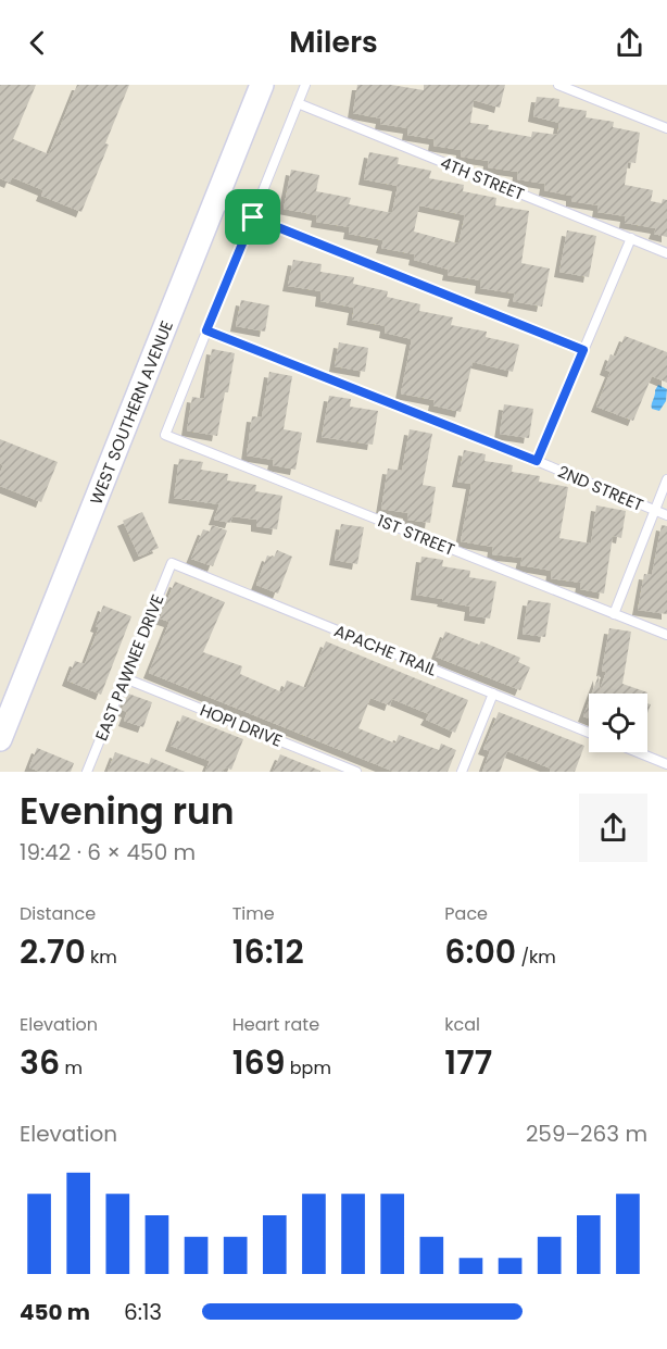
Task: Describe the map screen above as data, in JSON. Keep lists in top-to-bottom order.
{
  "streets": {
    "main road": ["WEST SOUTHERN AVENUE"],
    "lane": [
      "4TH STREET",
      "2ND STREET",
      "1ST STREET",
      "APACHE TRAIL",
      "EAST PAWNEE DRIVE",
      "HOPI DRIVE"
    ]
  },
  "crossings": [
    ["2ND STREET", "1ST STREET"],
    ["APACHE TRAIL", "EAST PAWNEE DRIVE"],
    ["EAST PAWNEE DRIVE", "HOPI DRIVE"]
  ],
  "page": {
    "header": "Milers",
    "heading": ["Evening run", "19:42 · 6 × 450 m"],
    "stats": [
      ["Distance", "2.70 km"],
      ["Time", "16:12"],
      ["Pace", "6:00 /km"],
      ["Elevation", "36 m"],
      ["Heart rate", "169 bpm"],
      ["kcal", "177"]
    ],
    "chart": ["Elevation", "259–263 m"],
    "list": [
      {
        "name": "450 m",
        "note": "6:13"
      }
    ]
  }
}
